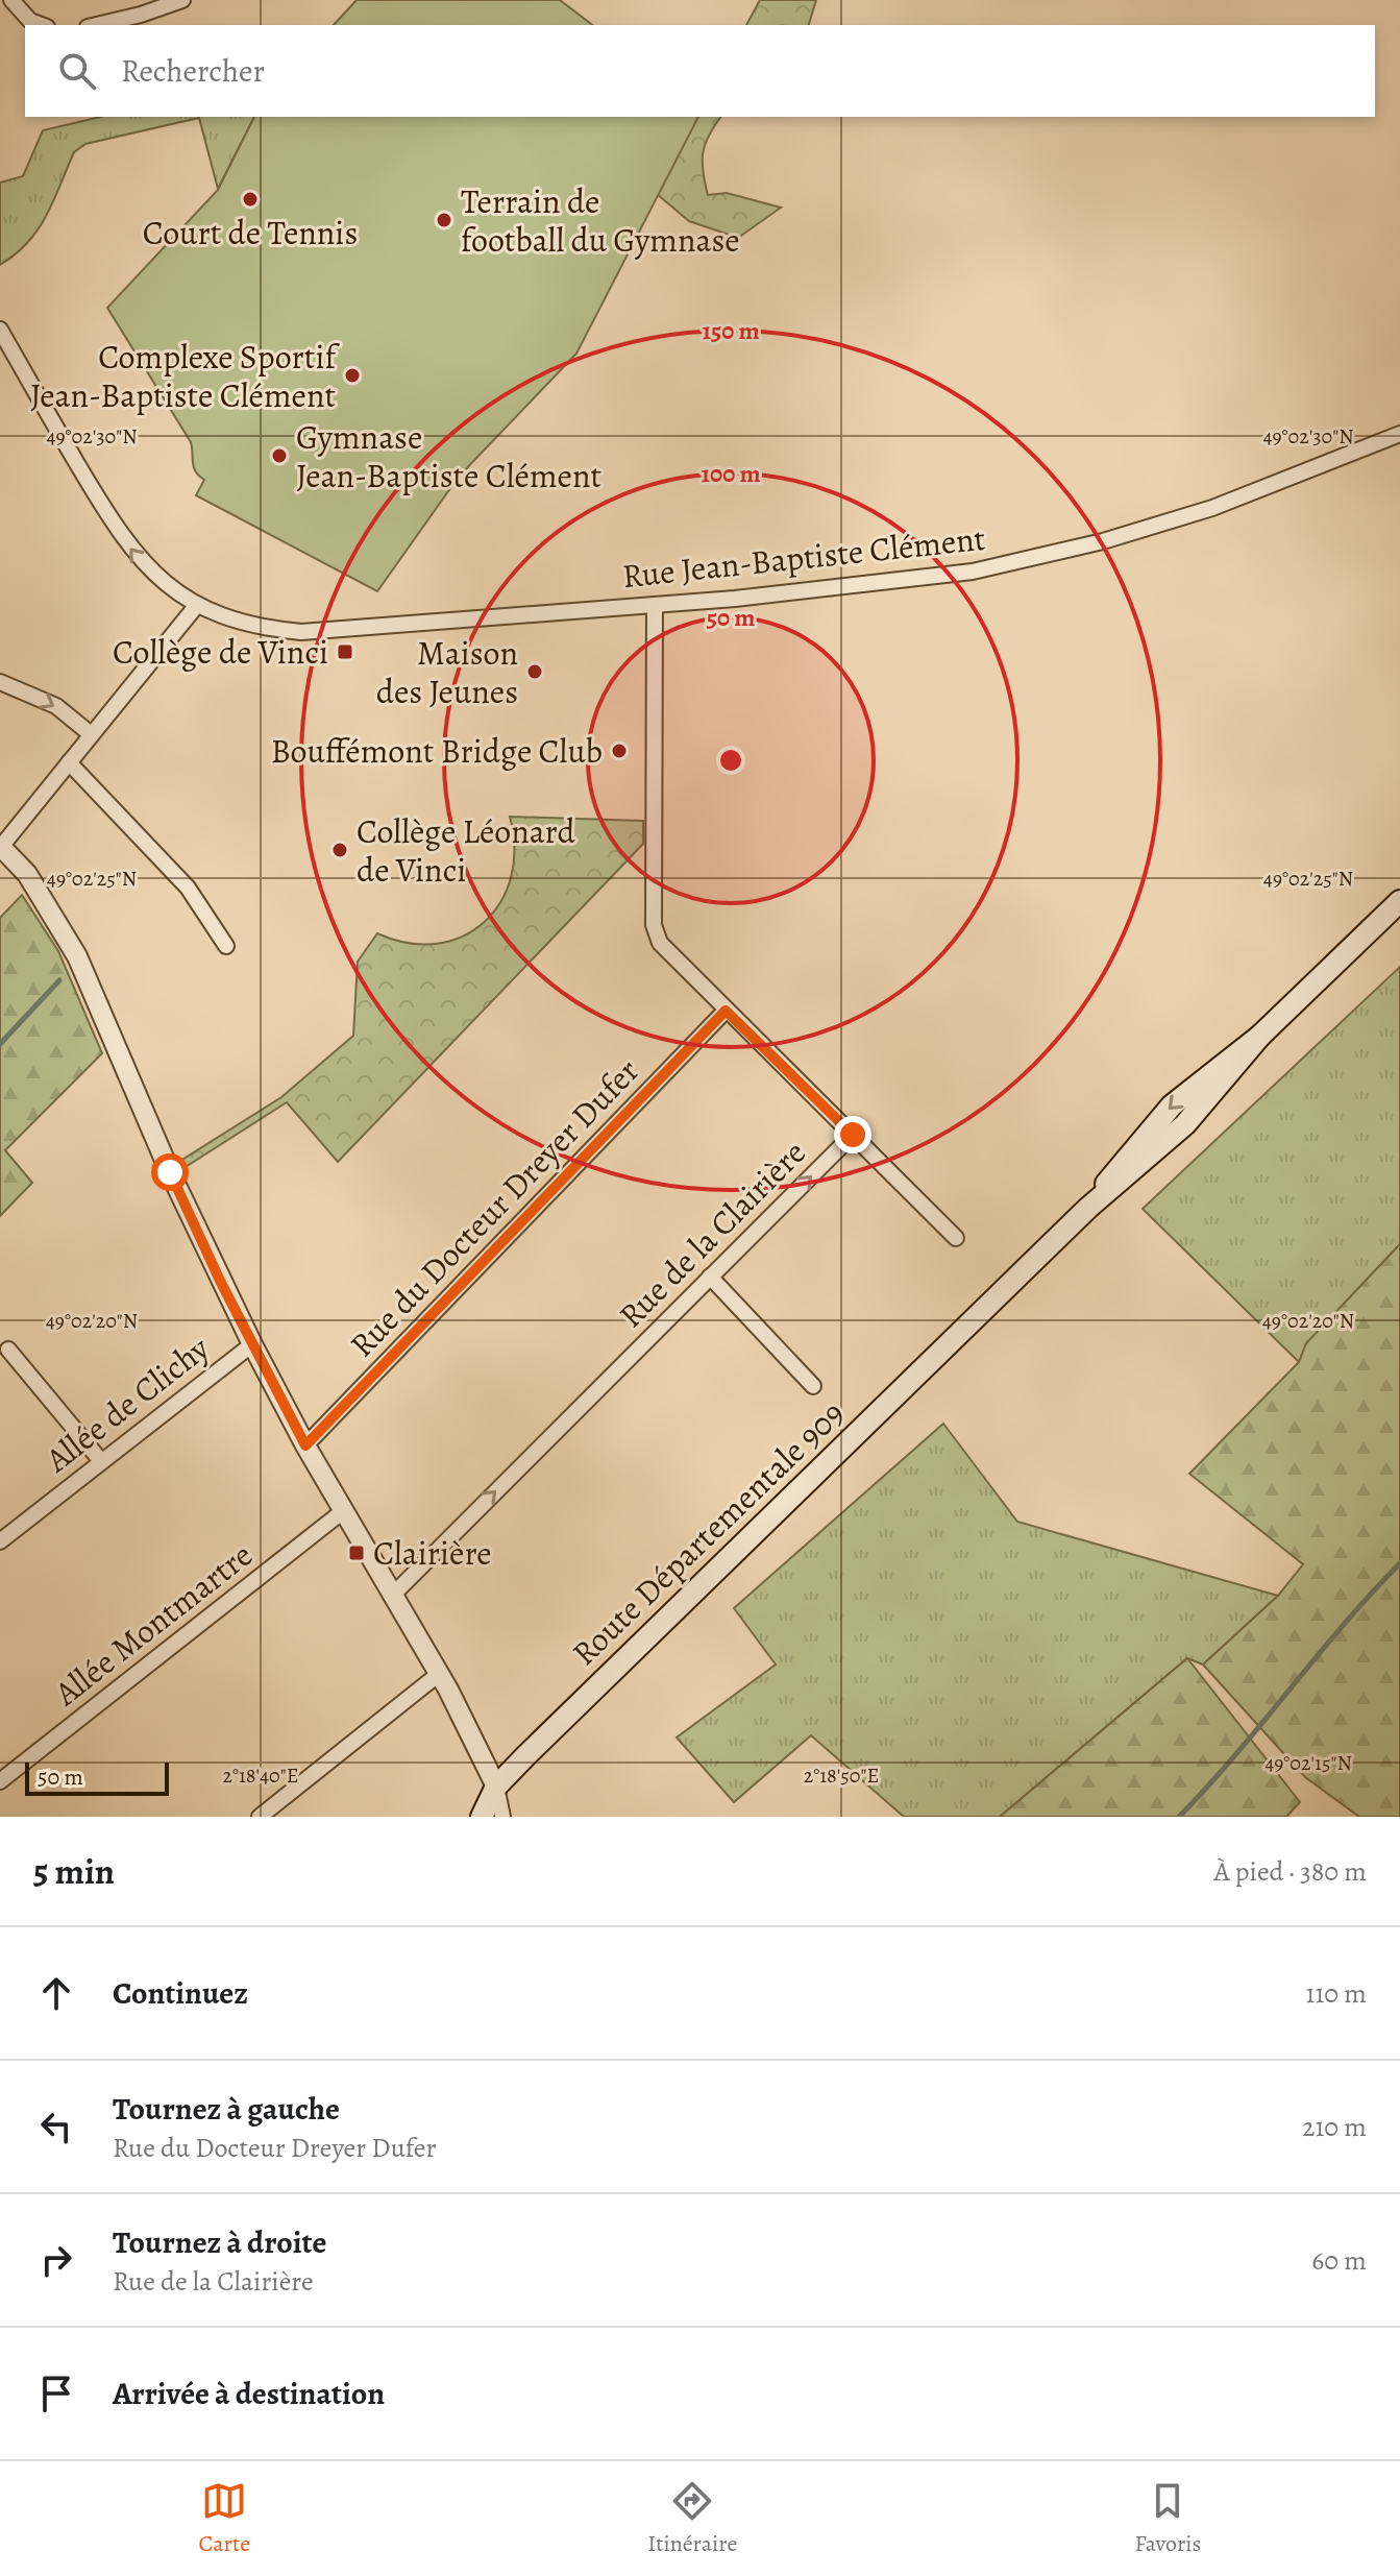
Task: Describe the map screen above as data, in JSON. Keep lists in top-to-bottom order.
{
  "streets": {
    "main road": ["Route Départementale 909"],
    "street": [
      "Rue Jean-Baptiste Clément",
      "Rue du Docteur Dreyer Dufer",
      "Rue de la Clairière",
      "Allée de Clichy",
      "Allée Montmartre"
    ]
  },
  "crossings": [
    ["Rue Jean-Baptiste Clément", "Rue de la Clairière"],
    ["Rue du Docteur Dreyer Dufer", "Rue de la Clairière"]
  ],
  "one_way": ["Rue de la Clairière"],
  "places": {
    "other": [
      "Court de Tennis",
      "Terrain de football du Gymnase",
      "Complexe Sportif Jean-Baptiste Clément",
      "Gymnase Jean-Baptiste Clément",
      "Maison des Jeunes",
      "Bouffémont Bridge Club",
      "Collège Léonard de Vinci"
    ],
    "transit": ["Collège de Vinci", "Clairière"]
  },
  "scale_bar": "50 m",
  "page": {
    "search": "Rechercher",
    "scale": "50 m",
    "heading": ["5 min", "À pied · 380 m"],
    "list": [
      ["Continuez", "110 m"],
      ["Tournez à gauche", "Rue du Docteur Dreyer Dufer", "210 m"],
      ["Tournez à droite", "Rue de la Clairière", "60 m"],
      "Arrivée à destination"
    ],
    "nav": ["Carte", "Itinéraire", "Favoris"]
  },
  "coordinates": [
    "49°02'30\"N",
    "49°02'25\"N",
    "49°02'20\"N",
    "49°02'15\"N",
    "2°18'40\"E",
    "2°18'50\"E"
  ],
  "rings": ["150 m", "100 m", "50 m"]
}
